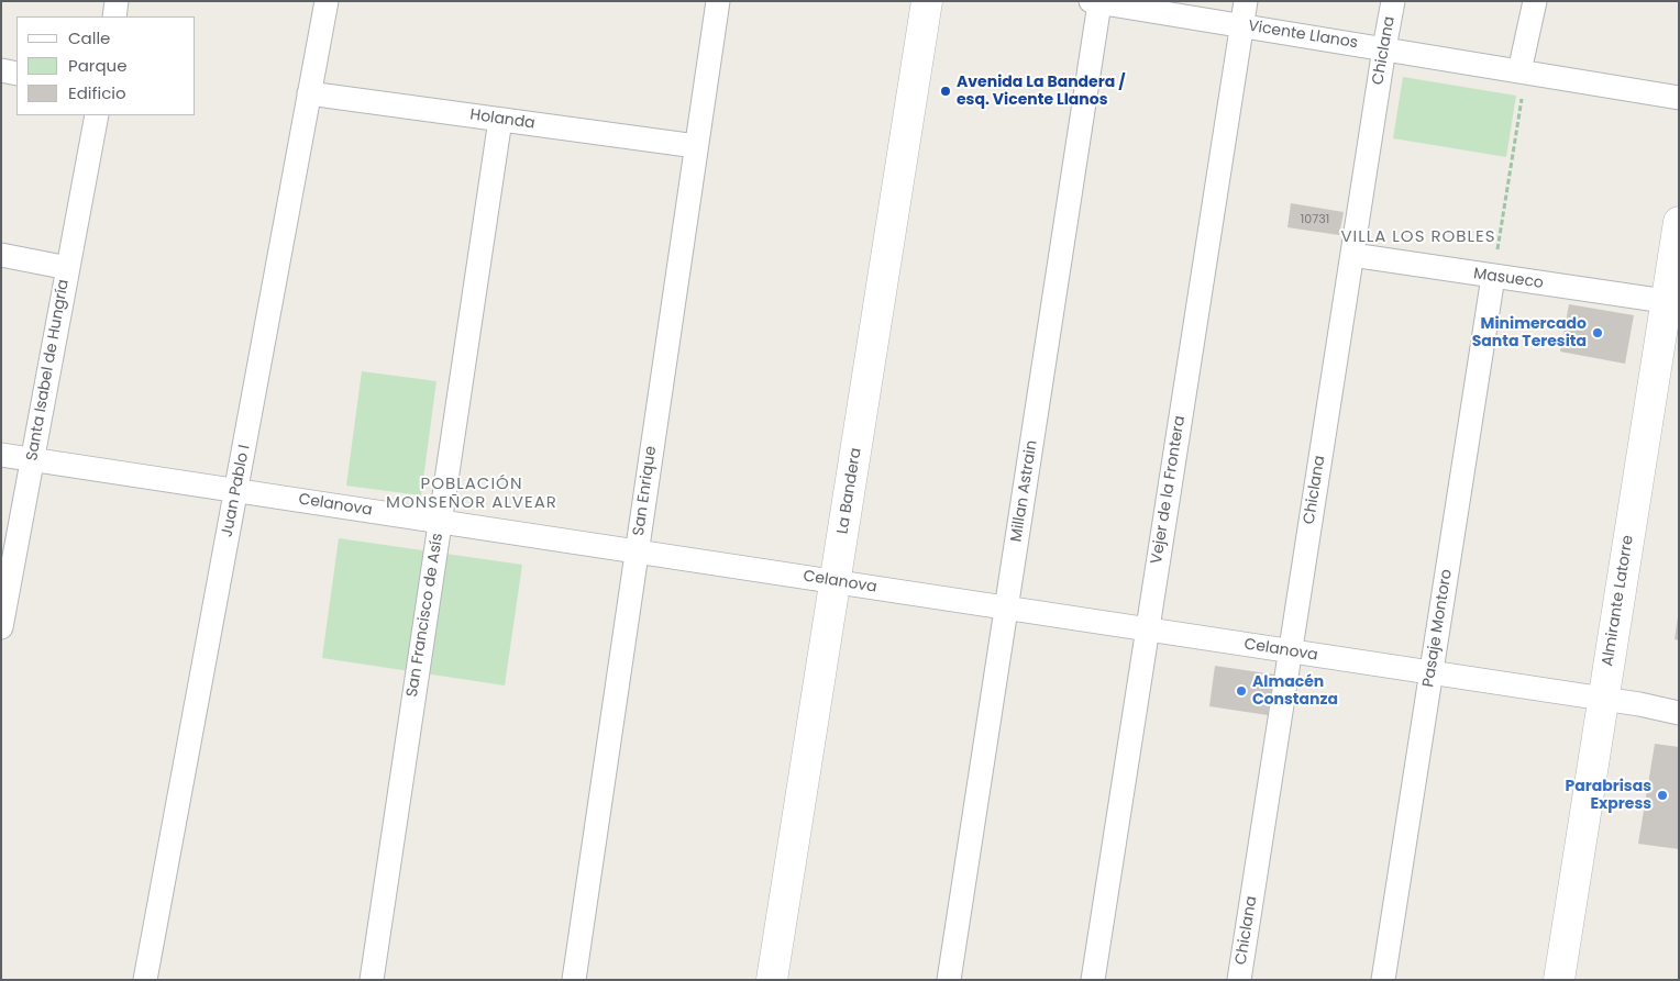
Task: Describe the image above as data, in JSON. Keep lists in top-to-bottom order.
{
  "streets": {
    "street": [
      "Vicente Llanos",
      "Chiclana",
      "Holanda",
      "Masueco",
      "Santa Isabel de Hungría",
      "Vejer de la Frontera",
      "Juan Pablo I",
      "San Enrique",
      "La Bandera",
      "Millan Astrain",
      "Celanova",
      "Almirante Latorre",
      "San Francisco de Asís",
      "Pasaje Montoro"
    ]
  },
  "crossings": [
    ["Vicente Llanos", "Chiclana"],
    ["Vicente Llanos", "Vejer de la Frontera"],
    ["Vicente Llanos", "Millan Astrain"],
    ["Chiclana", "Masueco"],
    ["Chiclana", "Celanova"],
    ["Holanda", "Juan Pablo I"],
    ["Holanda", "San Enrique"],
    ["Holanda", "San Francisco de Asís"],
    ["Masueco", "Almirante Latorre"],
    ["Masueco", "Pasaje Montoro"],
    ["Santa Isabel de Hungría", "Celanova"],
    ["Vejer de la Frontera", "Celanova"],
    ["Juan Pablo I", "Celanova"],
    ["San Enrique", "Celanova"],
    ["La Bandera", "Celanova"],
    ["Millan Astrain", "Celanova"],
    ["Celanova", "Almirante Latorre"],
    ["Celanova", "San Francisco de Asís"],
    ["Celanova", "Pasaje Montoro"]
  ],
  "districts": ["VILLA LOS ROBLES", "POBLACIÓN MONSEÑOR ALVEAR"],
  "places": [
    "Avenida La Bandera / esq. Vicente Llanos",
    "Minimercado Santa Teresita",
    "Almacén Constanza",
    "Parabrisas Express"
  ],
  "house_numbers": ["10731"],
  "legend": ["Calle", "Parque", "Edificio"]
}
